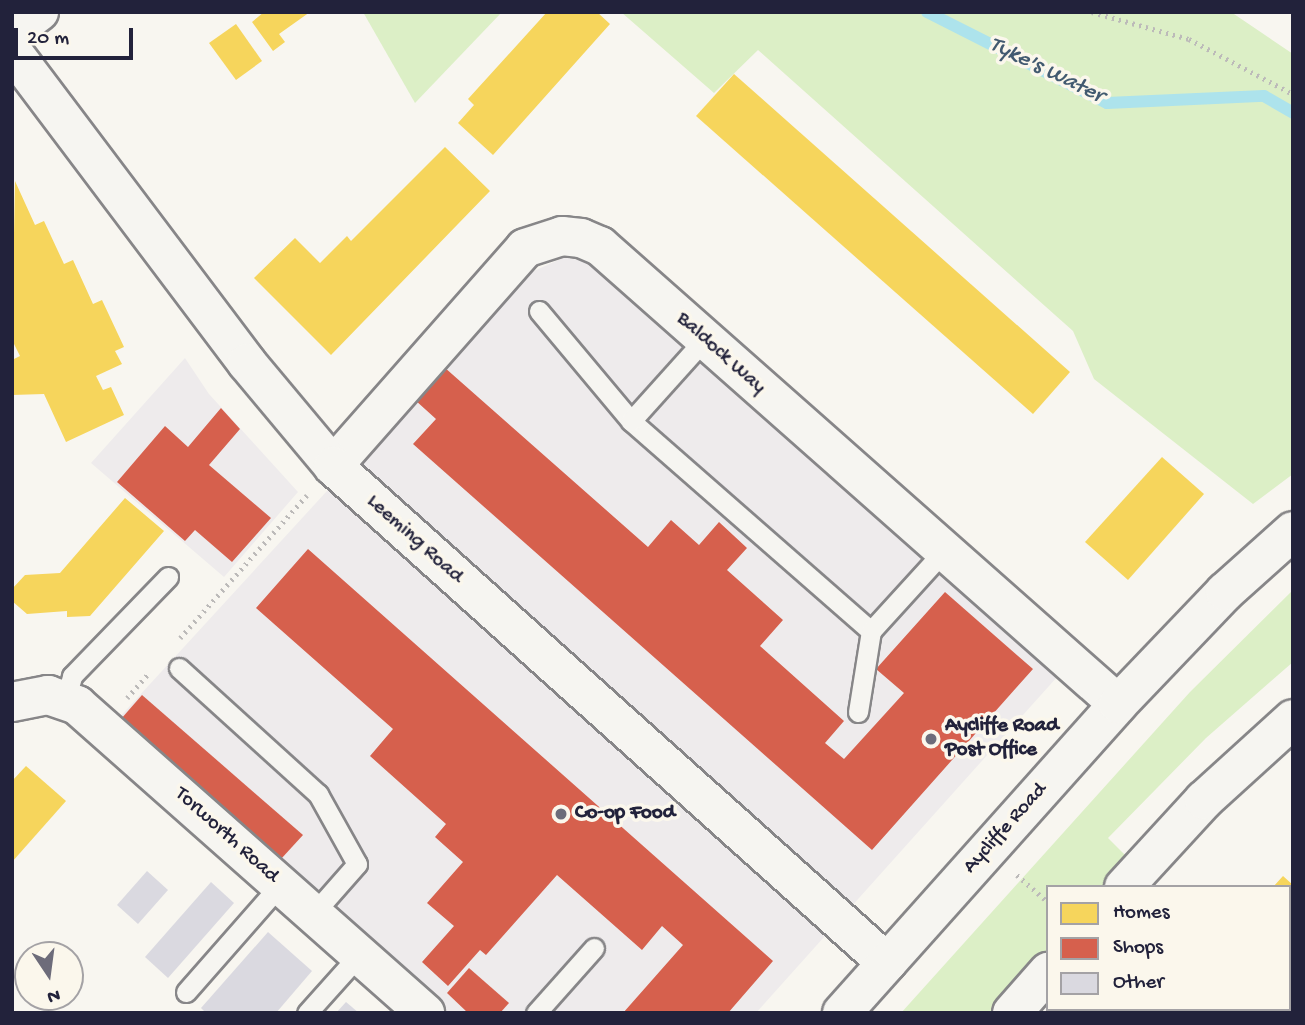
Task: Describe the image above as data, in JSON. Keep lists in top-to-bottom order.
{
  "streets": {
    "street": [
      "Baldock Way",
      "Leeming Road",
      "Aycliffe Road",
      "Torworth Road"
    ]
  },
  "crossings": [
    ["Baldock Way", "Leeming Road"],
    ["Baldock Way", "Aycliffe Road"],
    ["Leeming Road", "Aycliffe Road"]
  ],
  "water": ["Tyke's Water"],
  "places": ["Aycliffe Road Post Office", "Co-op Food"],
  "legend": ["Homes", "Shops", "Other"],
  "scale_bar": "20 m",
  "north": "bottom"
}
